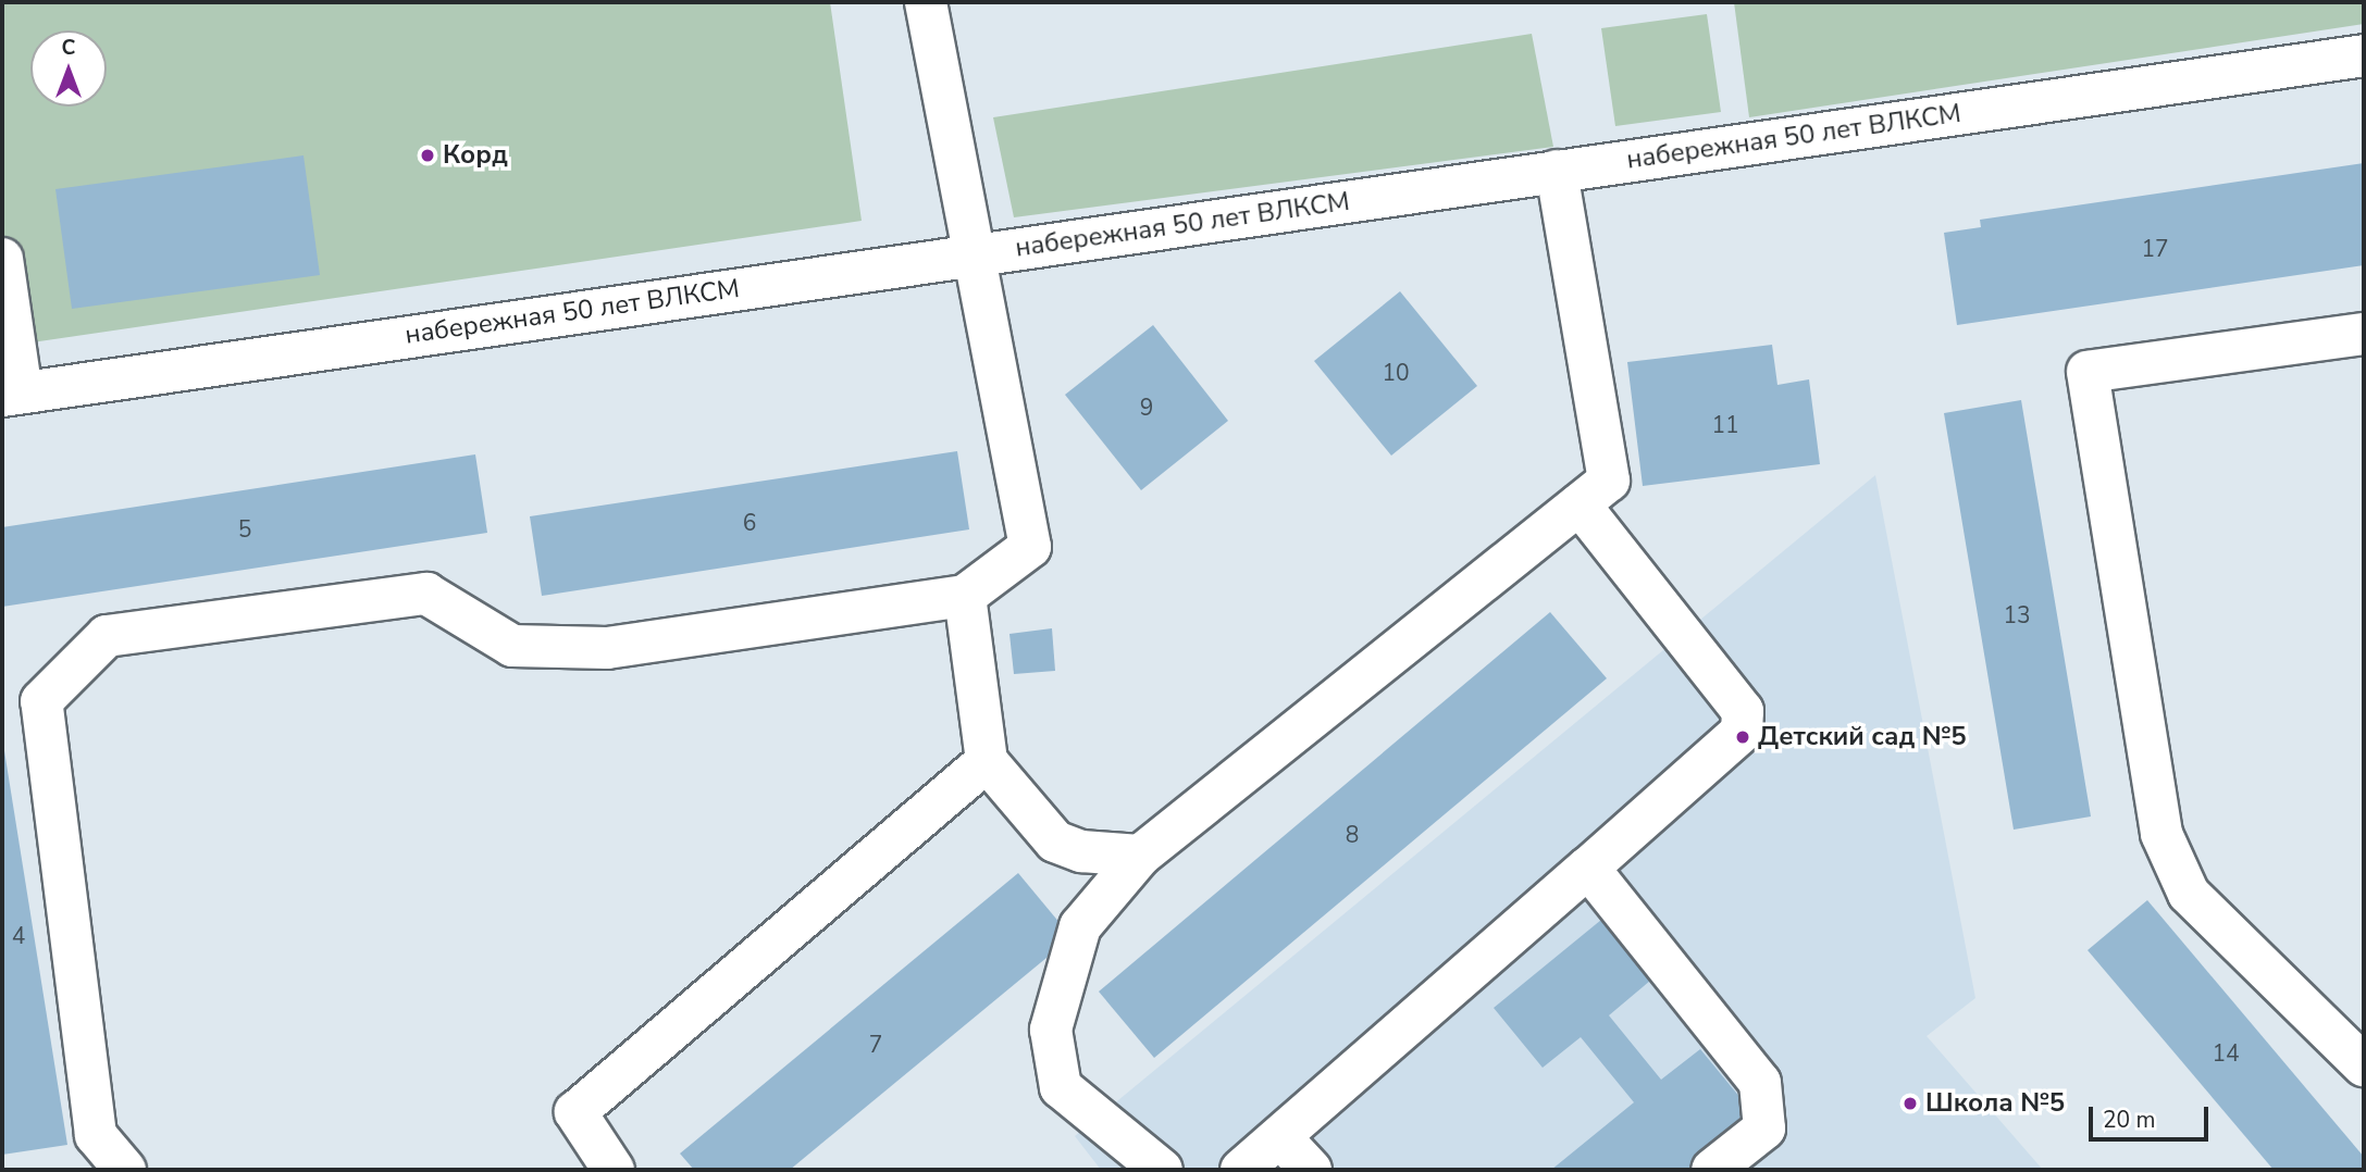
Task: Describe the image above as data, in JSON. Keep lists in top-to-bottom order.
{
  "streets": {
    "street": ["набережная 50 лет ВЛКСМ"]
  },
  "places": ["Корд", "Детский сад №5", "Школа №5"],
  "house_numbers": [
    "17",
    "10",
    "9",
    "11",
    "6",
    "5",
    "13",
    "8",
    "4",
    "7",
    "14"
  ],
  "scale_bar": "20 m",
  "north": "top"
}
